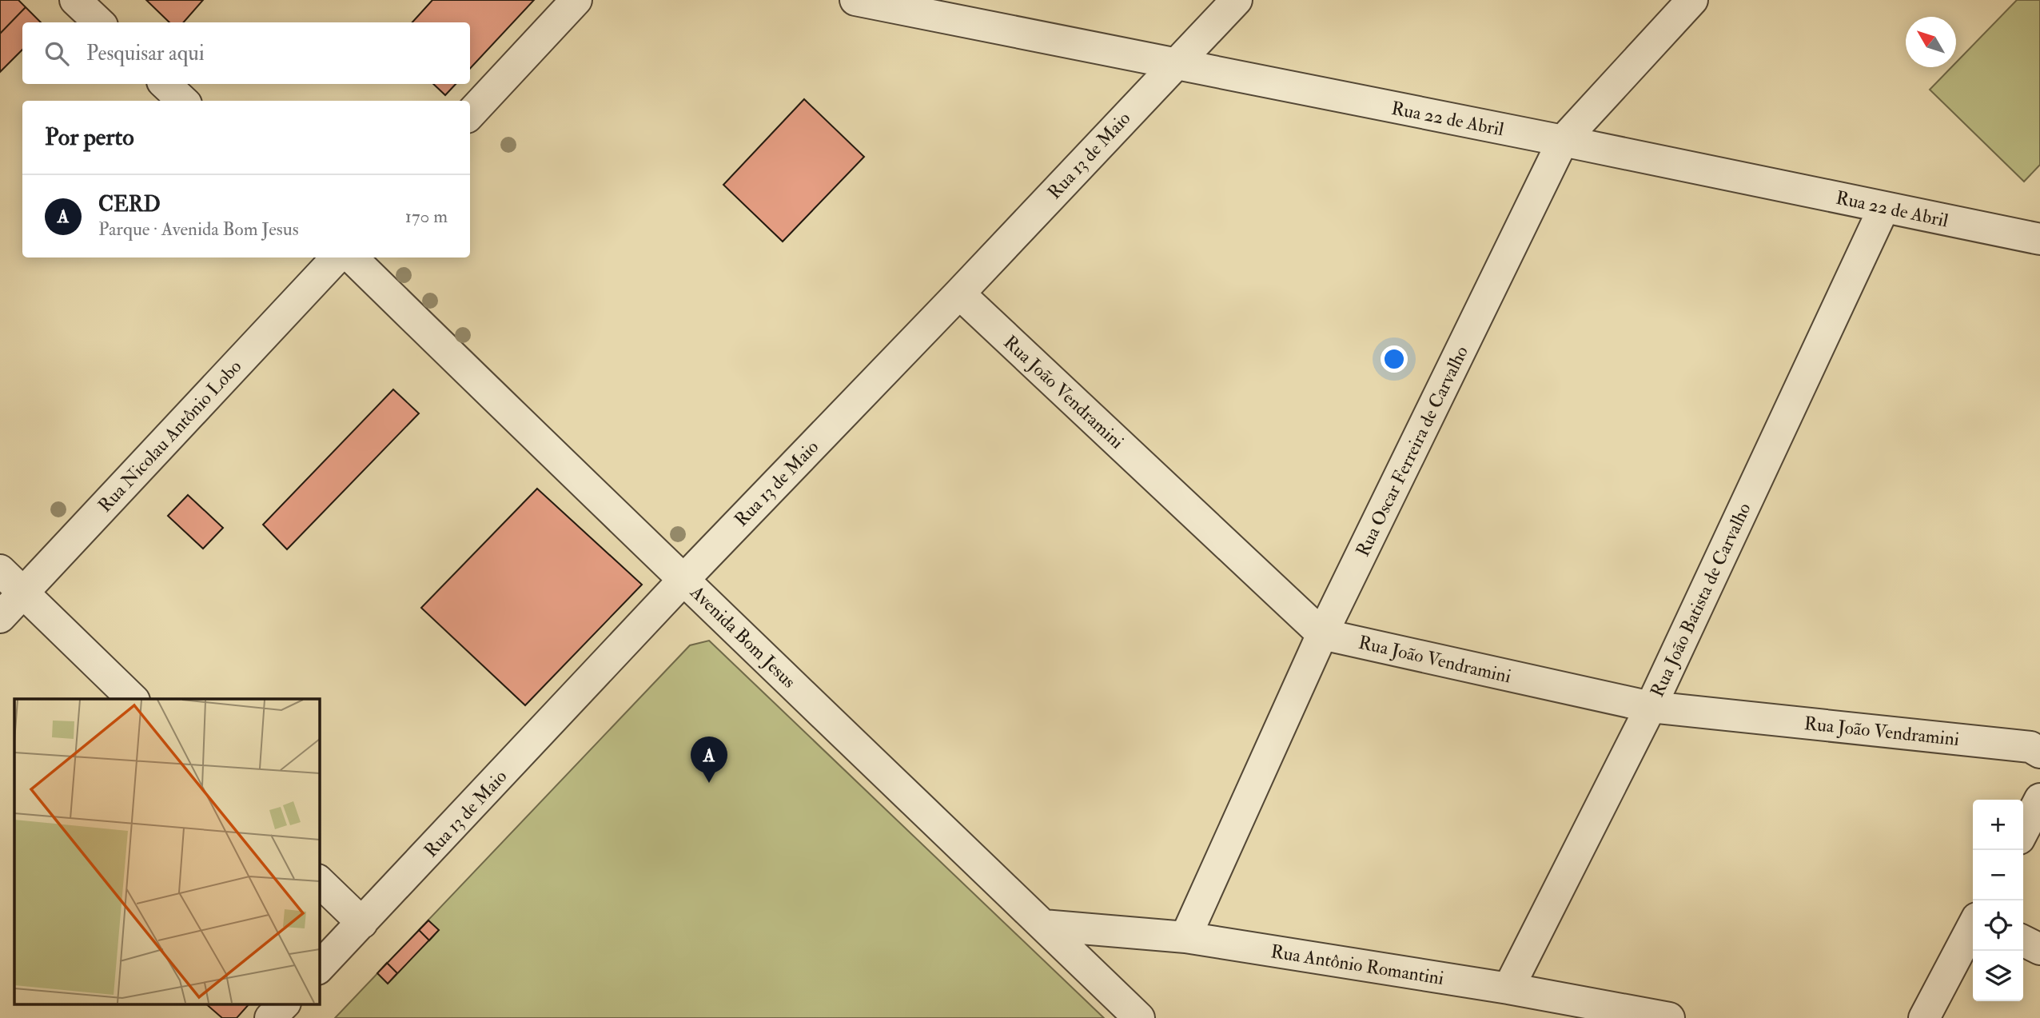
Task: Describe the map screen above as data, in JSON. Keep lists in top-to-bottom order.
{
  "streets": {
    "street": [
      "Rua 22 de Abril",
      "Rua 13 de Maio",
      "Rua João Vendramini",
      "Rua Nicolau Antônio Lobo",
      "Rua Oscar Ferreira de Carvalho",
      "Rua João Batista de Carvalho",
      "Avenida Bom Jesus",
      "Rua Antônio Romantini"
    ]
  },
  "crossings": [
    ["Rua 22 de Abril", "Rua 13 de Maio"],
    ["Rua 22 de Abril", "Rua Oscar Ferreira de Carvalho"],
    ["Rua 22 de Abril", "Rua João Batista de Carvalho"],
    ["Rua 13 de Maio", "Rua João Vendramini"],
    ["Rua 13 de Maio", "Avenida Bom Jesus"],
    ["Rua João Vendramini", "Rua Oscar Ferreira de Carvalho"],
    ["Rua João Vendramini", "Rua João Batista de Carvalho"],
    ["Rua Oscar Ferreira de Carvalho", "Rua Antônio Romantini"],
    ["Rua João Batista de Carvalho", "Rua Antônio Romantini"],
    ["Avenida Bom Jesus", "Rua Antônio Romantini"]
  ],
  "north": "top left",
  "page": {
    "search": "Pesquisar aqui",
    "heading": "Por perto",
    "list": [
      {
        "mark": "A",
        "name": "CERD",
        "note": "Parque · Avenida Bom Jesus",
        "value": "170 m"
      }
    ],
    "pins": "A",
    "map_buttons": ["+", "−"]
  }
}
